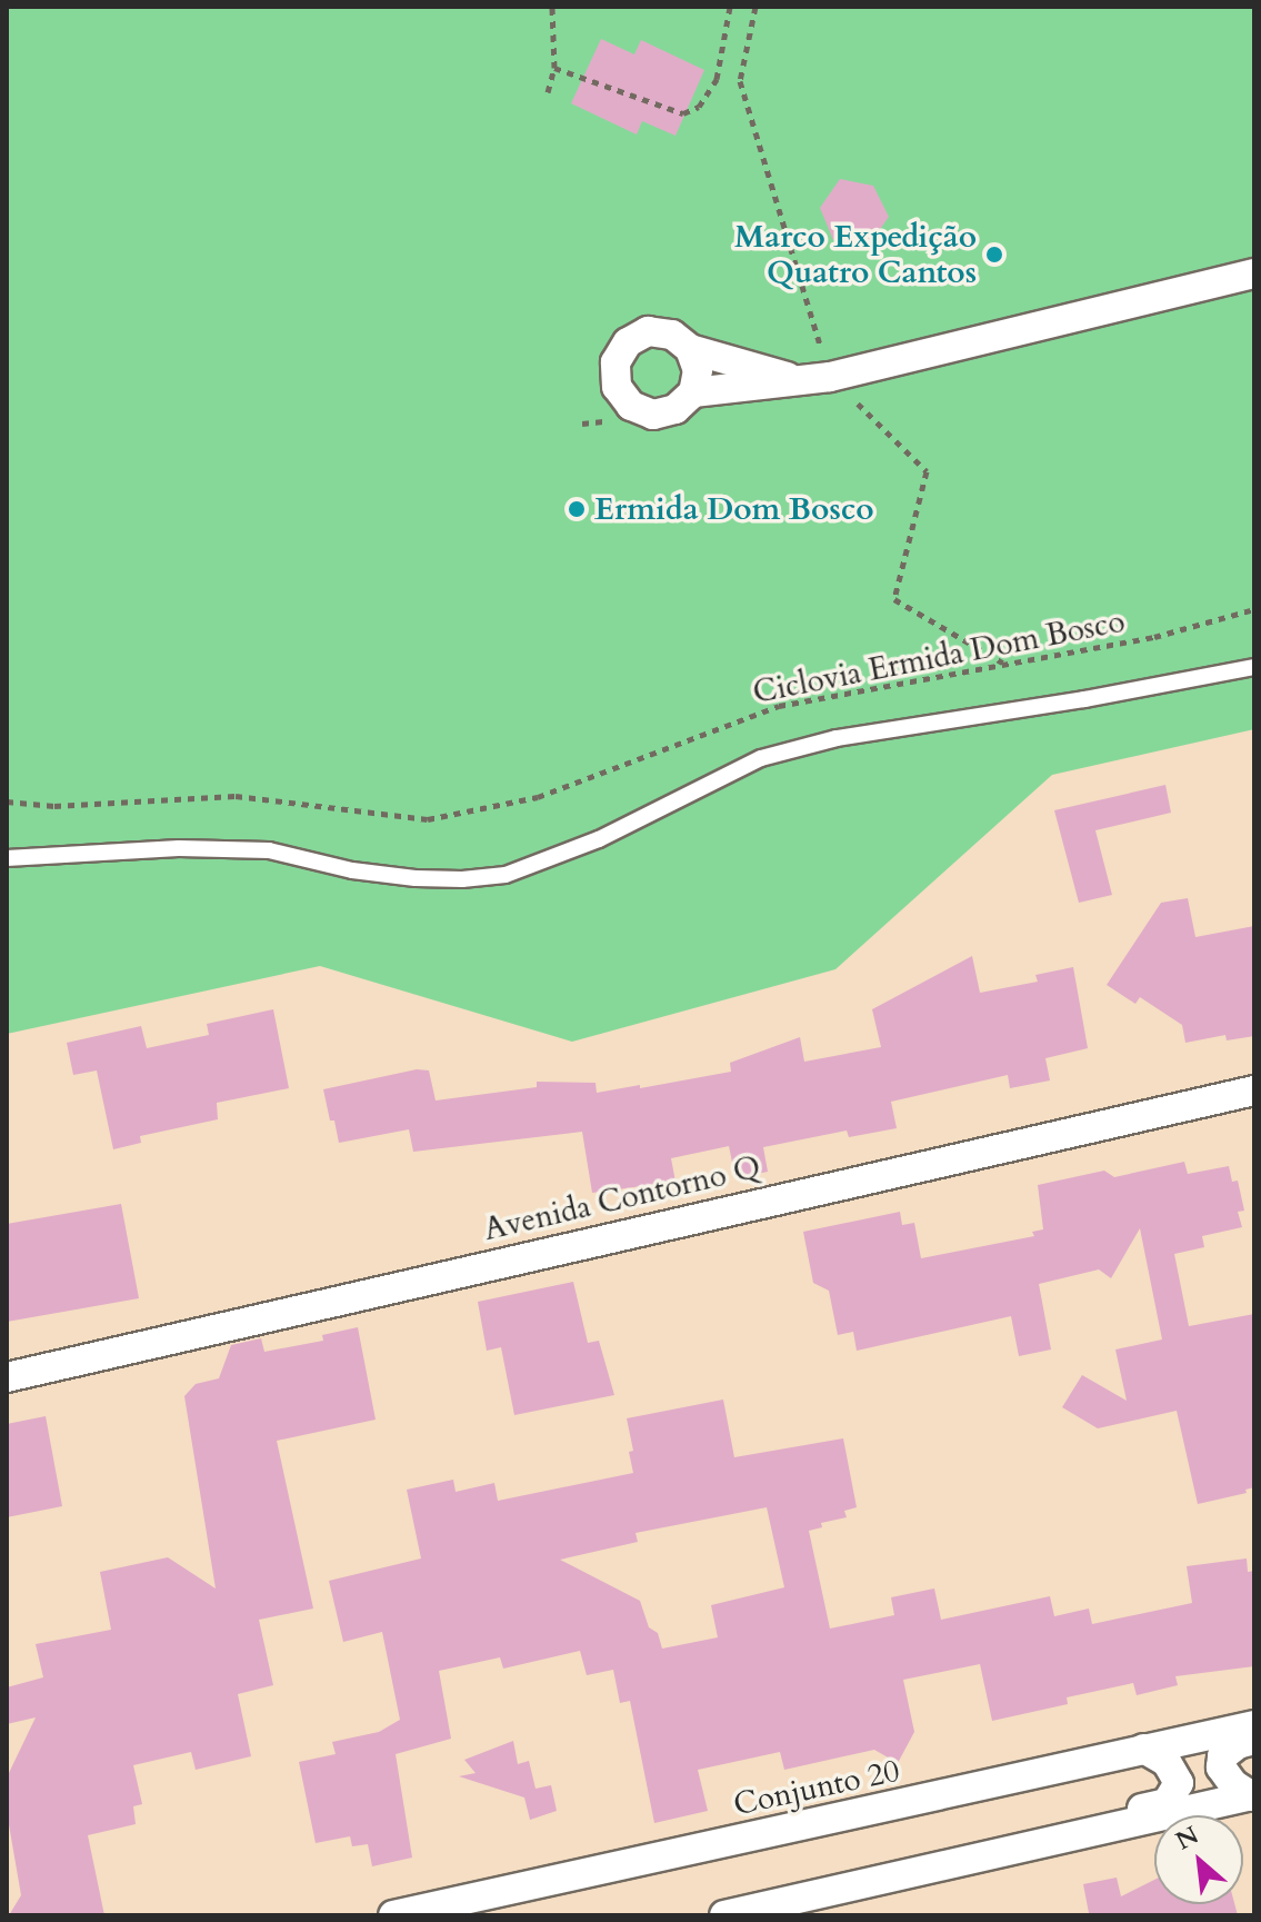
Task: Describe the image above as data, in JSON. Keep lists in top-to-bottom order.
{
  "streets": {
    "street": ["Avenida Contorno Q", "Conjunto 20"],
    "path": ["Ciclovia Ermida Dom Bosco"]
  },
  "places": ["Marco Expedição Quatro Cantos", "Ermida Dom Bosco"],
  "north": "top left"
}
